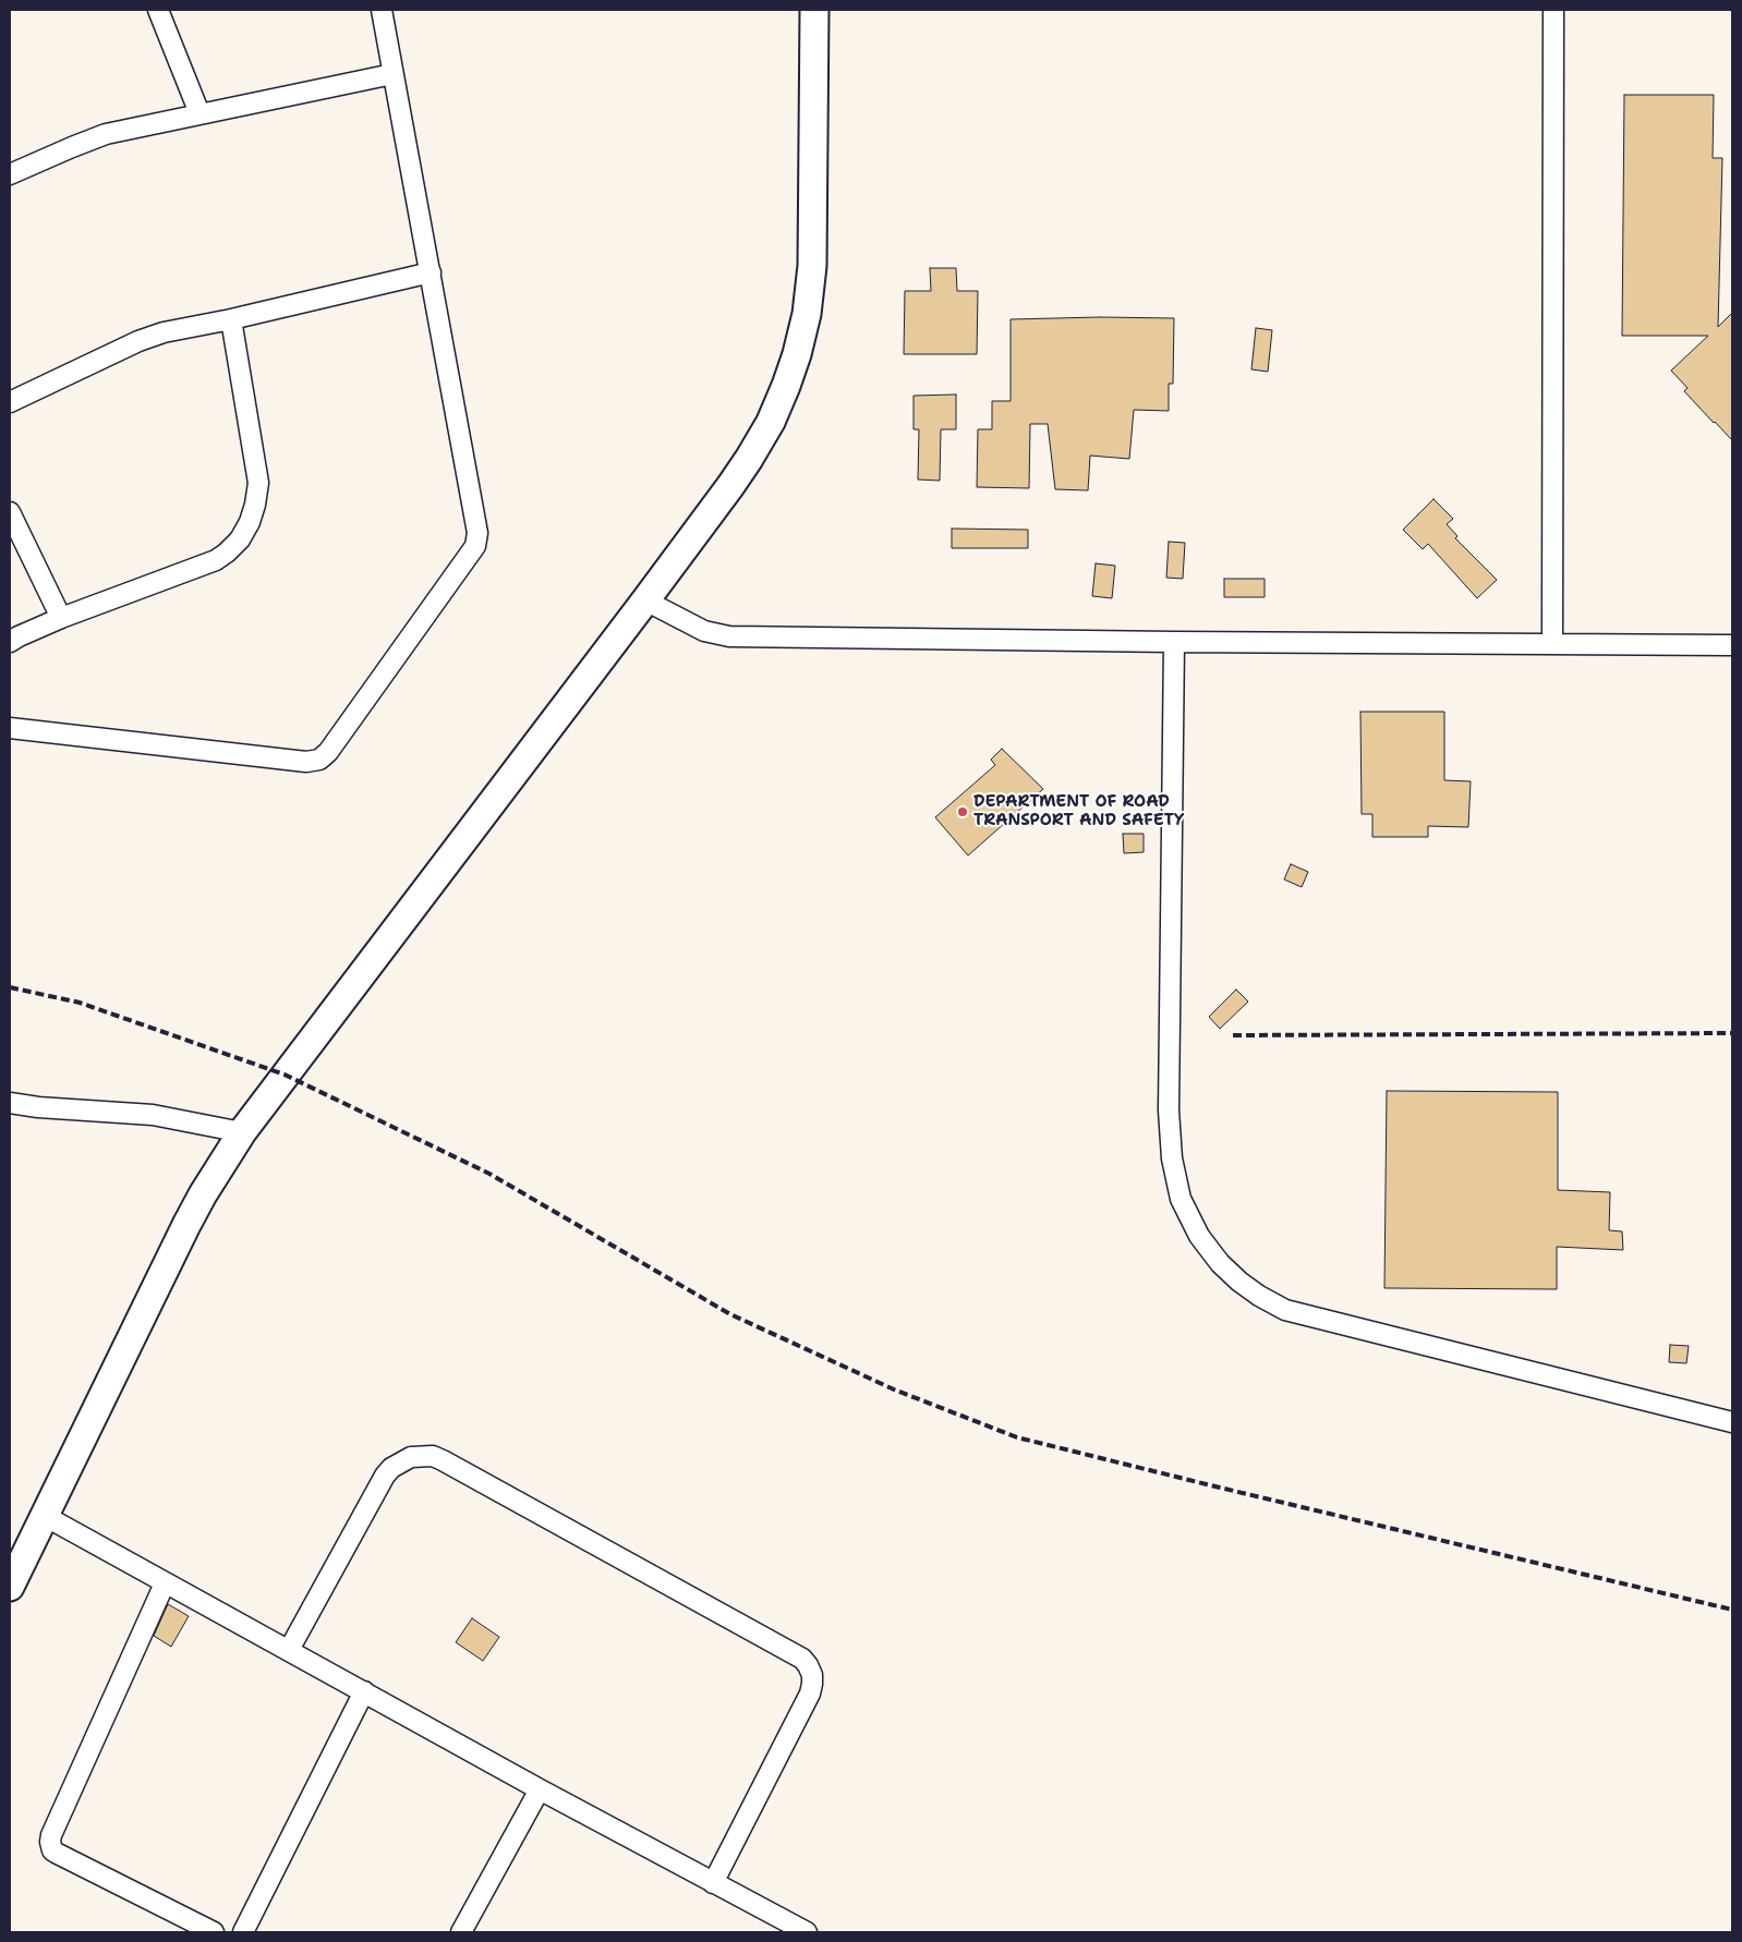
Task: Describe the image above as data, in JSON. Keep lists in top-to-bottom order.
{
  "places": ["DEPARTMENT OF ROAD TRANSPORT AND SAFETY"]
}
